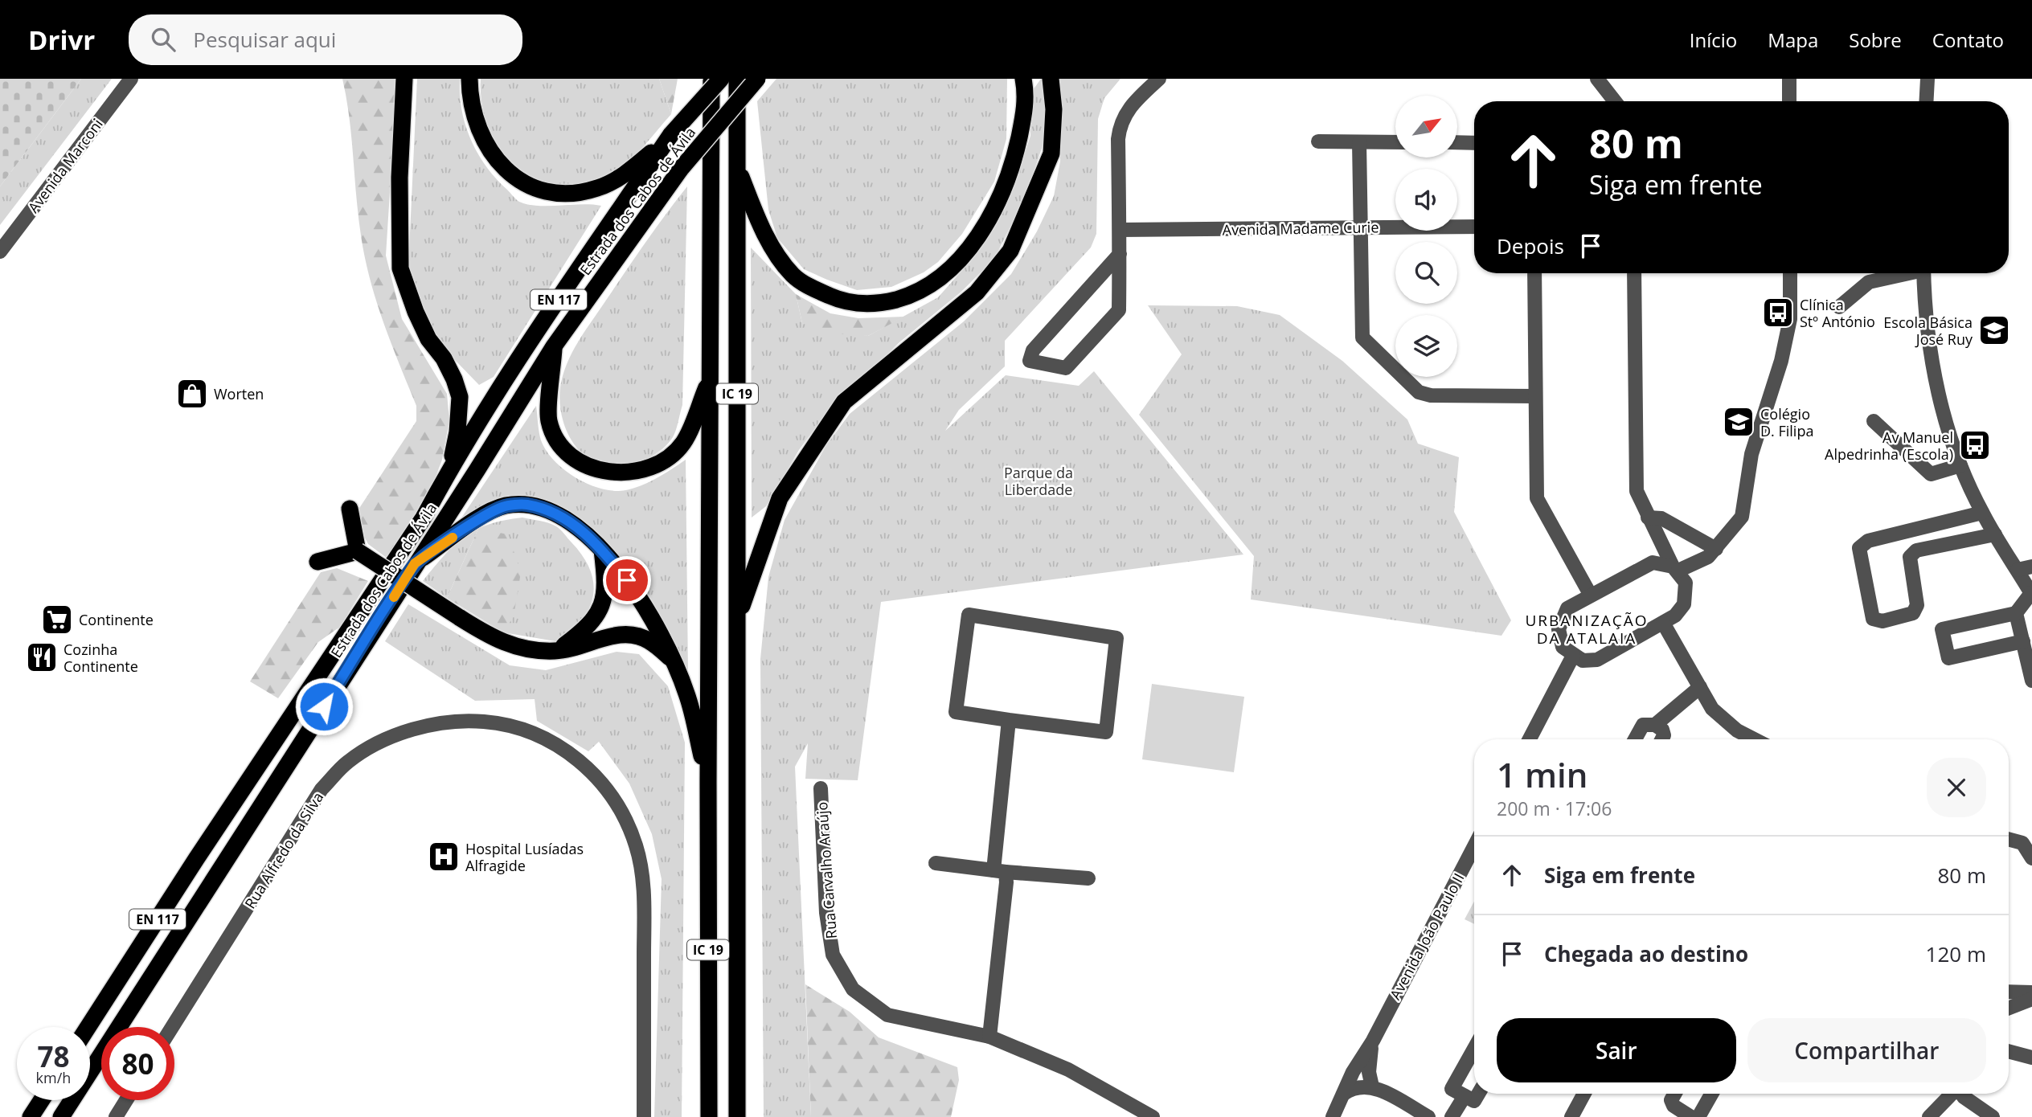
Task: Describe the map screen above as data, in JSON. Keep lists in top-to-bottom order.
{
  "streets": {
    "highway": ["Estrada dos Cabos de Ávila", "EN 117", "IC 19"],
    "street": [
      "Avenida Marconi",
      "Avenida Madame Curie",
      "Rua Alfredo da Silva",
      "Rua Carvalho Araújo",
      "Avenida João Paulo II"
    ]
  },
  "districts": ["URBANIZAÇÃO DA ATALAIA"],
  "parks": ["Parque da Liberdade"],
  "places": {
    "bus stop": ["Clínica Stº António", "Av Manuel Alpedrinha (Escola)"],
    "school or university": ["Escola Básica José Ruy", "Colégio D. Filipa"],
    "shop": ["Worten"],
    "supermarket": ["Continente"],
    "restaurant": ["Cozinha Continente"],
    "hospital": ["Hospital Lusíadas Alfragide"]
  },
  "north": "top right",
  "page": {
    "header": "Drivr",
    "search": "Pesquisar aqui",
    "nav": [
      "Início",
      "Mapa",
      "Sobre",
      "Contato"
    ],
    "turn": ["80 m", "Siga em frente"],
    "then": "Depois",
    "heading": ["1 min", "200 m · 17:06"],
    "list": [
      {
        "name": "Siga em frente",
        "value": "80 m"
      },
      {
        "name": "Chegada ao destino",
        "value": "120 m"
      }
    ],
    "buttons": ["Sair", "Compartilhar"],
    "speed": "78 km/h",
    "limit": "80"
  }
}
